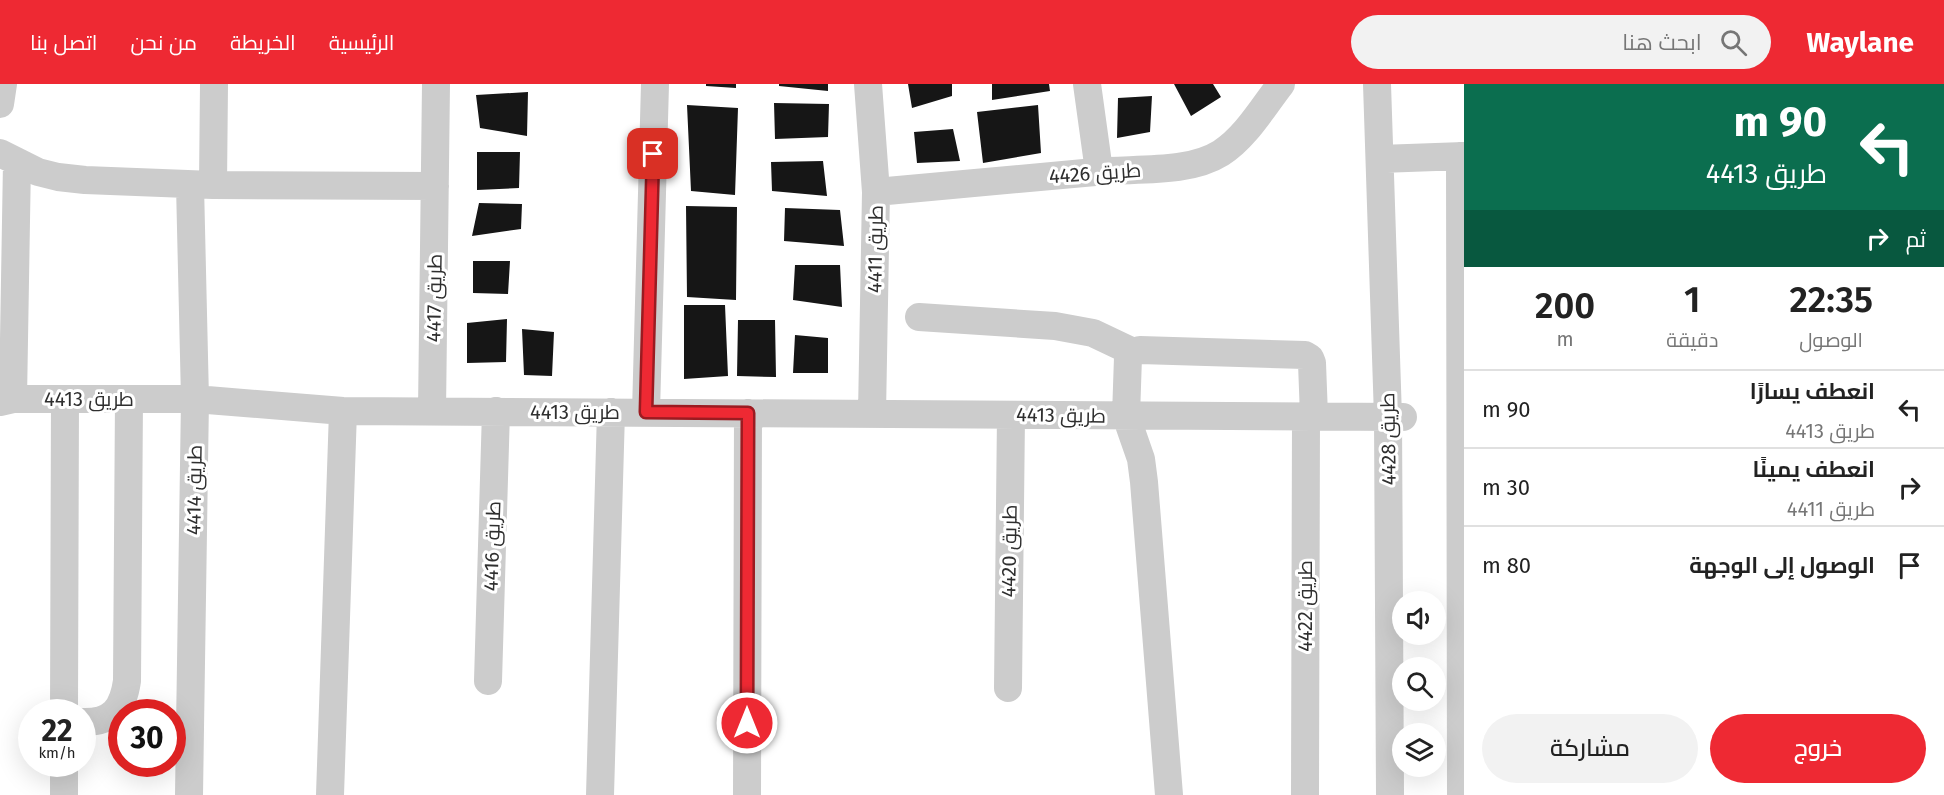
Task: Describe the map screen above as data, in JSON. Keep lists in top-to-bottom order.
{
  "streets": {
    "street": [
      "طريق 4426",
      "طريق 4411",
      "طريق 4417",
      "طريق 4413",
      "طريق 4428",
      "طريق 4414",
      "طريق 4416",
      "طريق 4420",
      "طريق 4422"
    ]
  },
  "crossings": [
    ["طريق 4426", "طريق 4411"],
    ["طريق 4411", "طريق 4413"],
    ["طريق 4417", "طريق 4413"],
    ["طريق 4413", "طريق 4428"],
    ["طريق 4413", "طريق 4414"],
    ["طريق 4413", "طريق 4416"],
    ["طريق 4413", "طريق 4420"],
    ["طريق 4413", "طريق 4422"]
  ],
  "page": {
    "header": "Waylane",
    "search": "ابحث هنا",
    "nav": [
      "الرئيسية",
      "الخريطة",
      "من نحن",
      "اتصل بنا"
    ],
    "turn": ["90 m", "طريق 4413"],
    "then": "ثم",
    "eta": [
      "22:35",
      "الوصول",
      "1",
      "دقيقة",
      "200",
      "m"
    ],
    "list": [
      {
        "name": "انعطف يسارًا",
        "note": "طريق 4413",
        "value": "90 m"
      },
      {
        "name": "انعطف يمينًا",
        "note": "طريق 4411",
        "value": "30 m"
      },
      {
        "name": "الوصول إلى الوجهة",
        "value": "80 m"
      }
    ],
    "speed": "22 km/h",
    "limit": "30",
    "buttons": ["خروج", "مشاركة"]
  }
}
